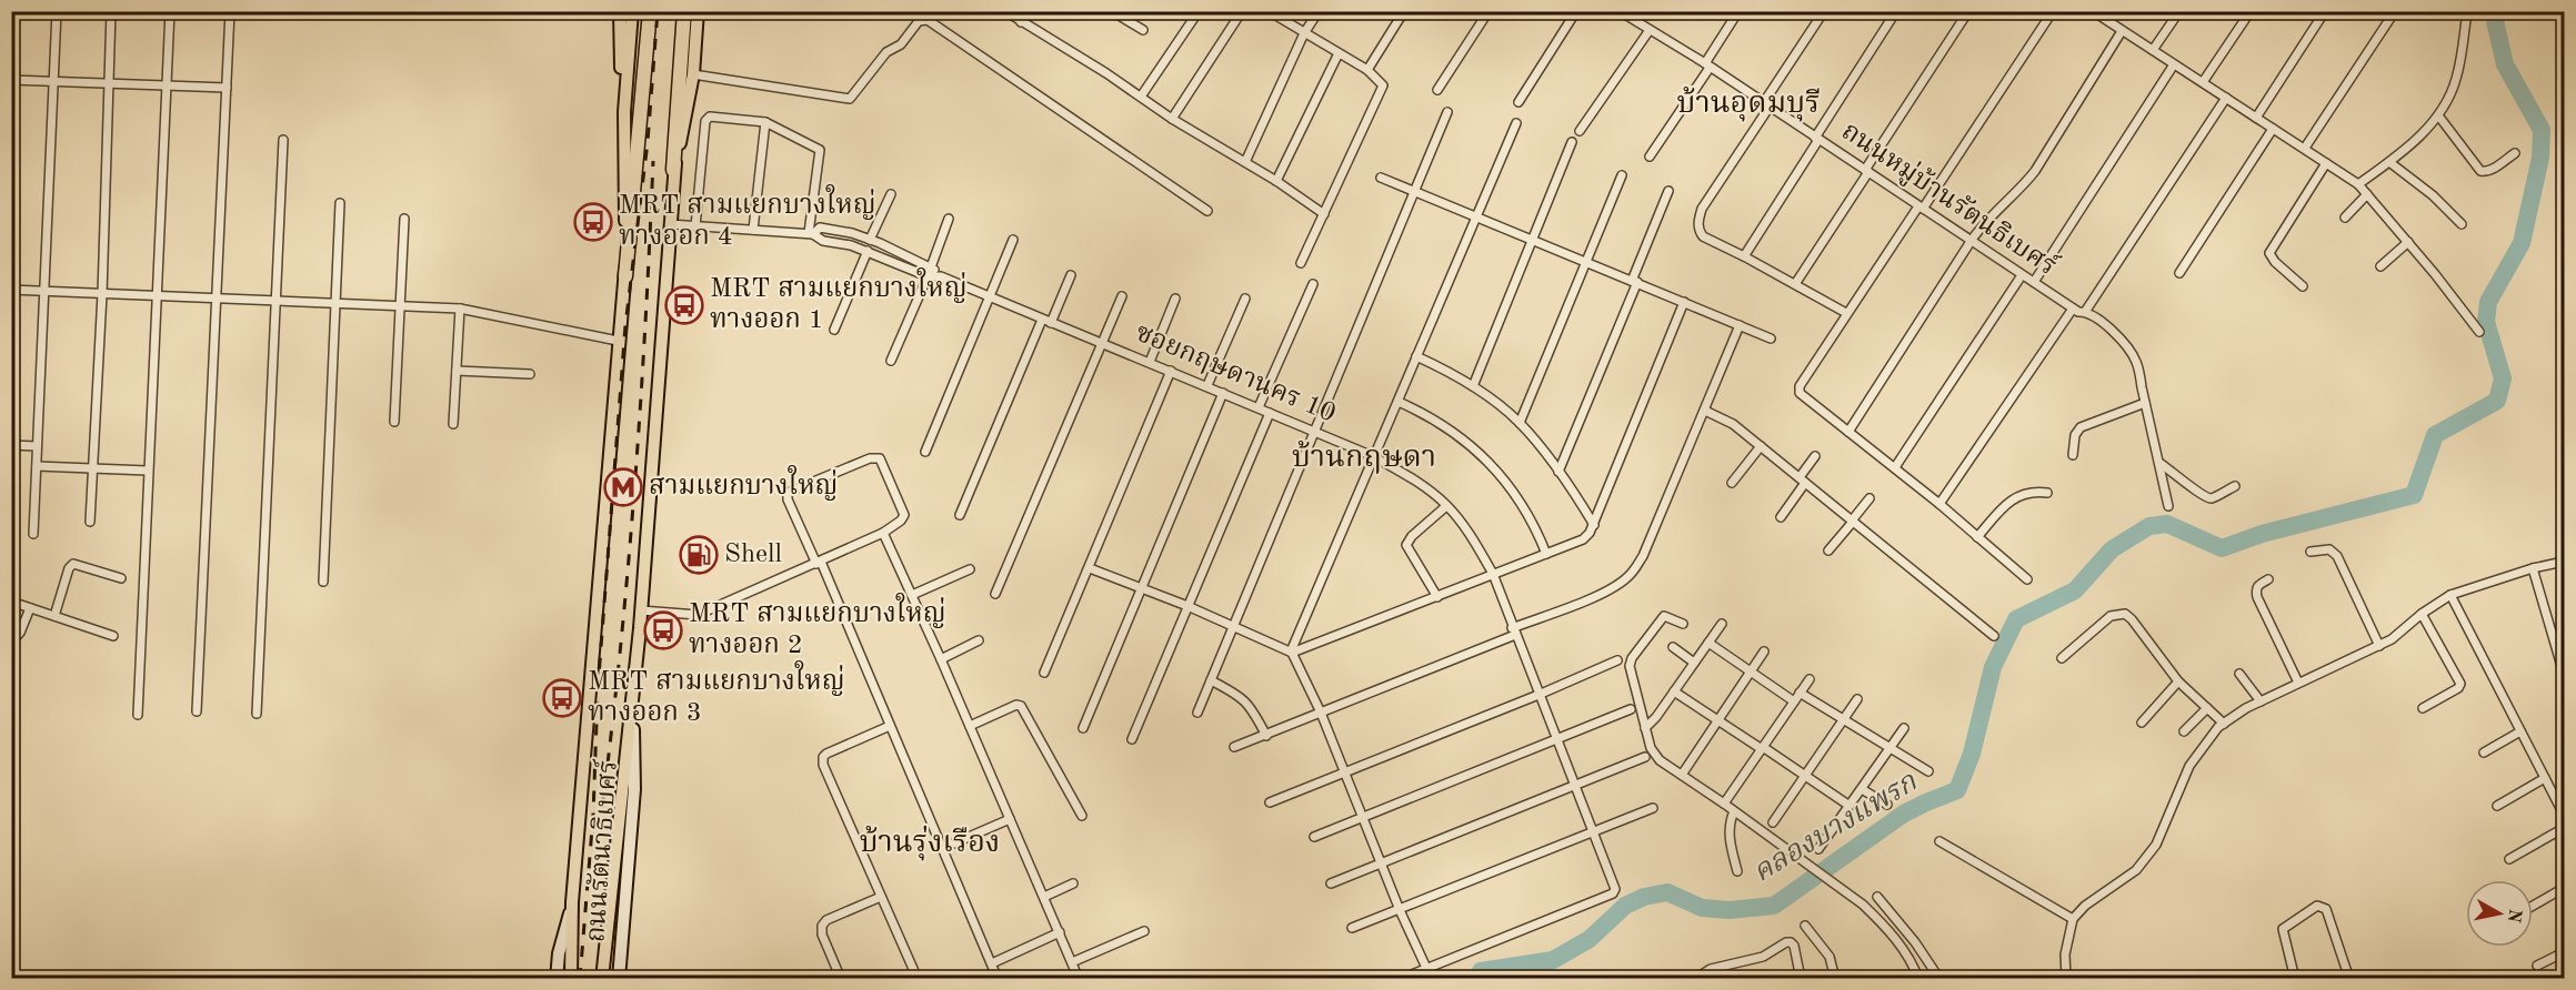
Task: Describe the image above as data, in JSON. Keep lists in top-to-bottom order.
{
  "streets": {
    "main road": ["ถนนรัตนาธิเบศร์"],
    "street": ["ถนนหมู่บ้านรัตนธิเบศร์", "ซอยกฤษดานคร 10"]
  },
  "crossings": [
    ["ซอยกฤษดานคร 10", "ถนนรัตนาธิเบศร์"]
  ],
  "districts": ["บ้านอุดมบุรี", "บ้านกฤษดา", "บ้านรุ่งเรือง"],
  "water": ["คลองบางแพรก"],
  "places": {
    "bus stop": [
      "MRT สามแยกบางใหญ่ ทางออก 4",
      "MRT สามแยกบางใหญ่ ทางออก 1",
      "MRT สามแยกบางใหญ่ ทางออก 2",
      "MRT สามแยกบางใหญ่ ทางออก 3"
    ],
    "metro station": ["สามแยกบางใหญ่"],
    "fuel station": ["Shell"]
  },
  "north": "right"
}
